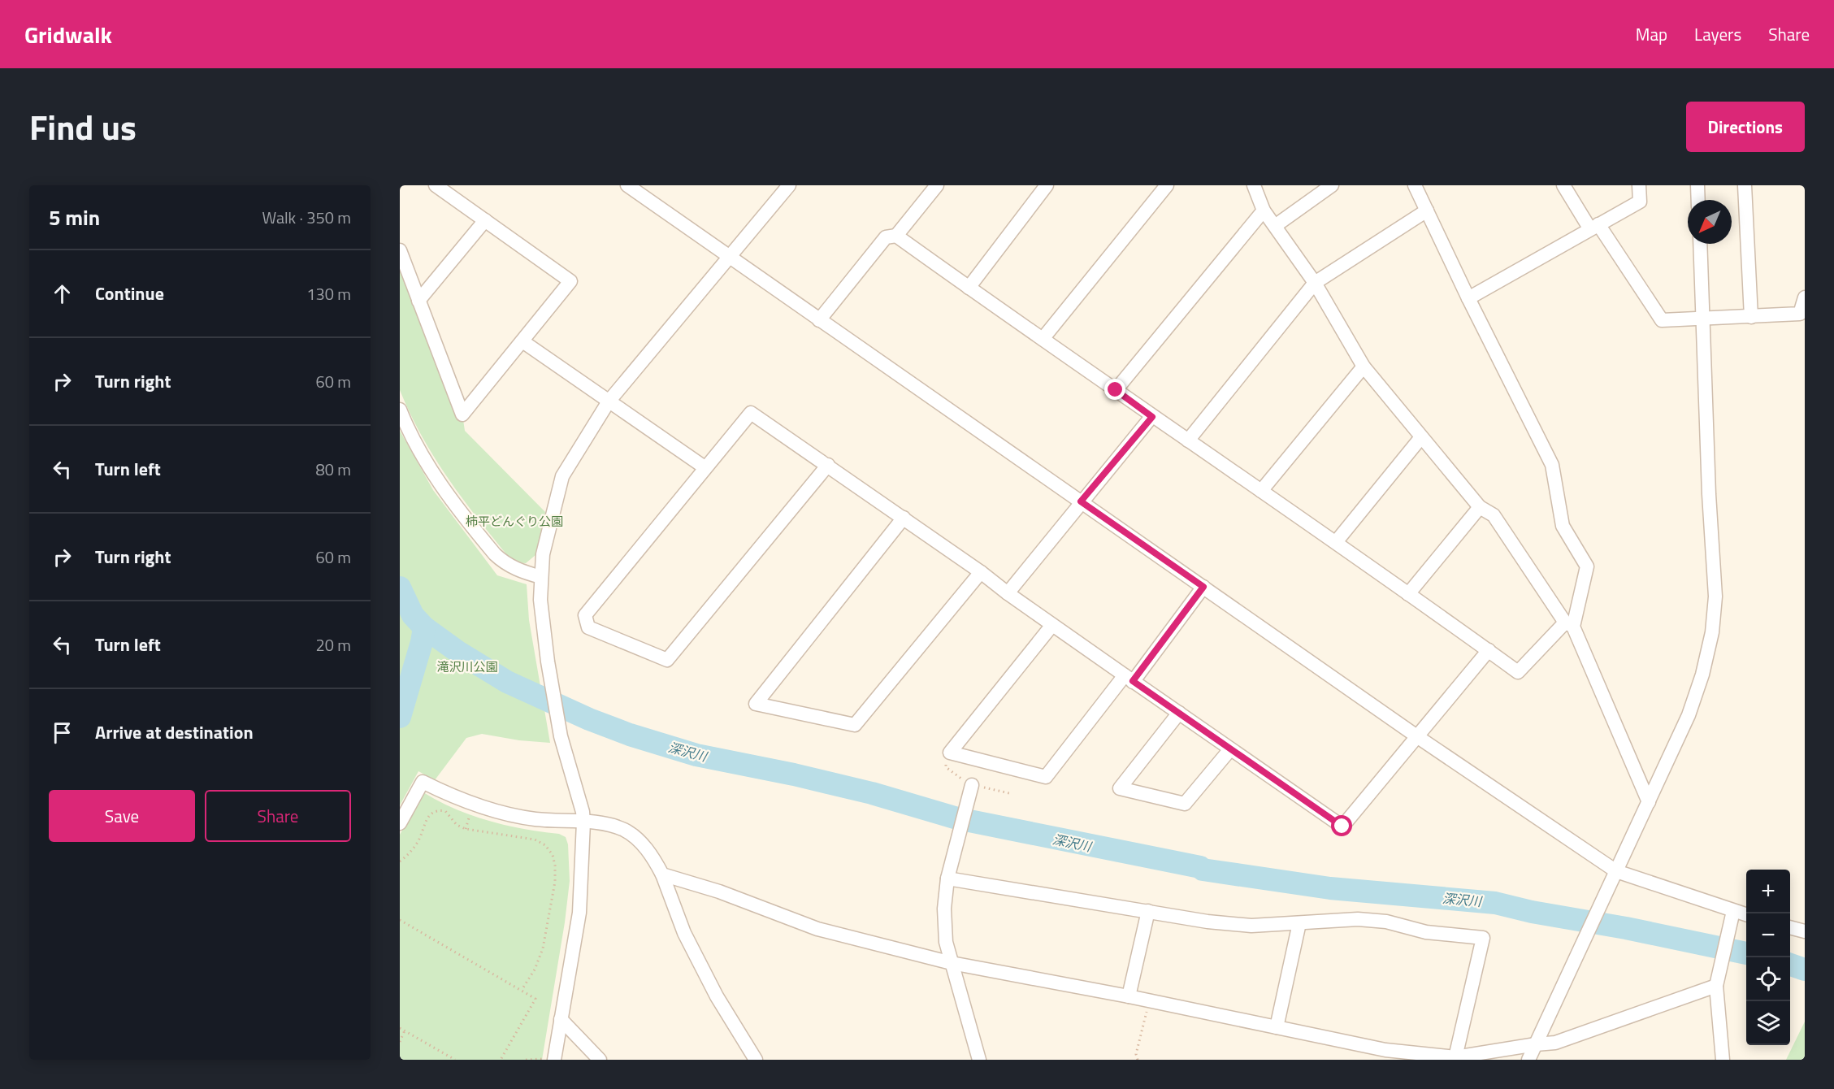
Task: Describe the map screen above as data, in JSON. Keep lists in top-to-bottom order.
{
  "water": ["深沢川"],
  "parks": ["柿平どんぐり公園", "滝沢川公園"],
  "north": "bottom left",
  "page": {
    "header": "Gridwalk",
    "nav": ["Map", "Layers", "Share"],
    "title": "Find us",
    "buttons": [
      "Directions",
      ["Save", "Share"]
    ],
    "heading": ["5 min", "Walk · 350 m"],
    "list": [
      ["Continue", "130 m"],
      ["Turn right", "60 m"],
      ["Turn left", "80 m"],
      ["Turn right", "60 m"],
      ["Turn left", "20 m"],
      "Arrive at destination"
    ],
    "map_buttons": ["+", "−"]
  }
}
